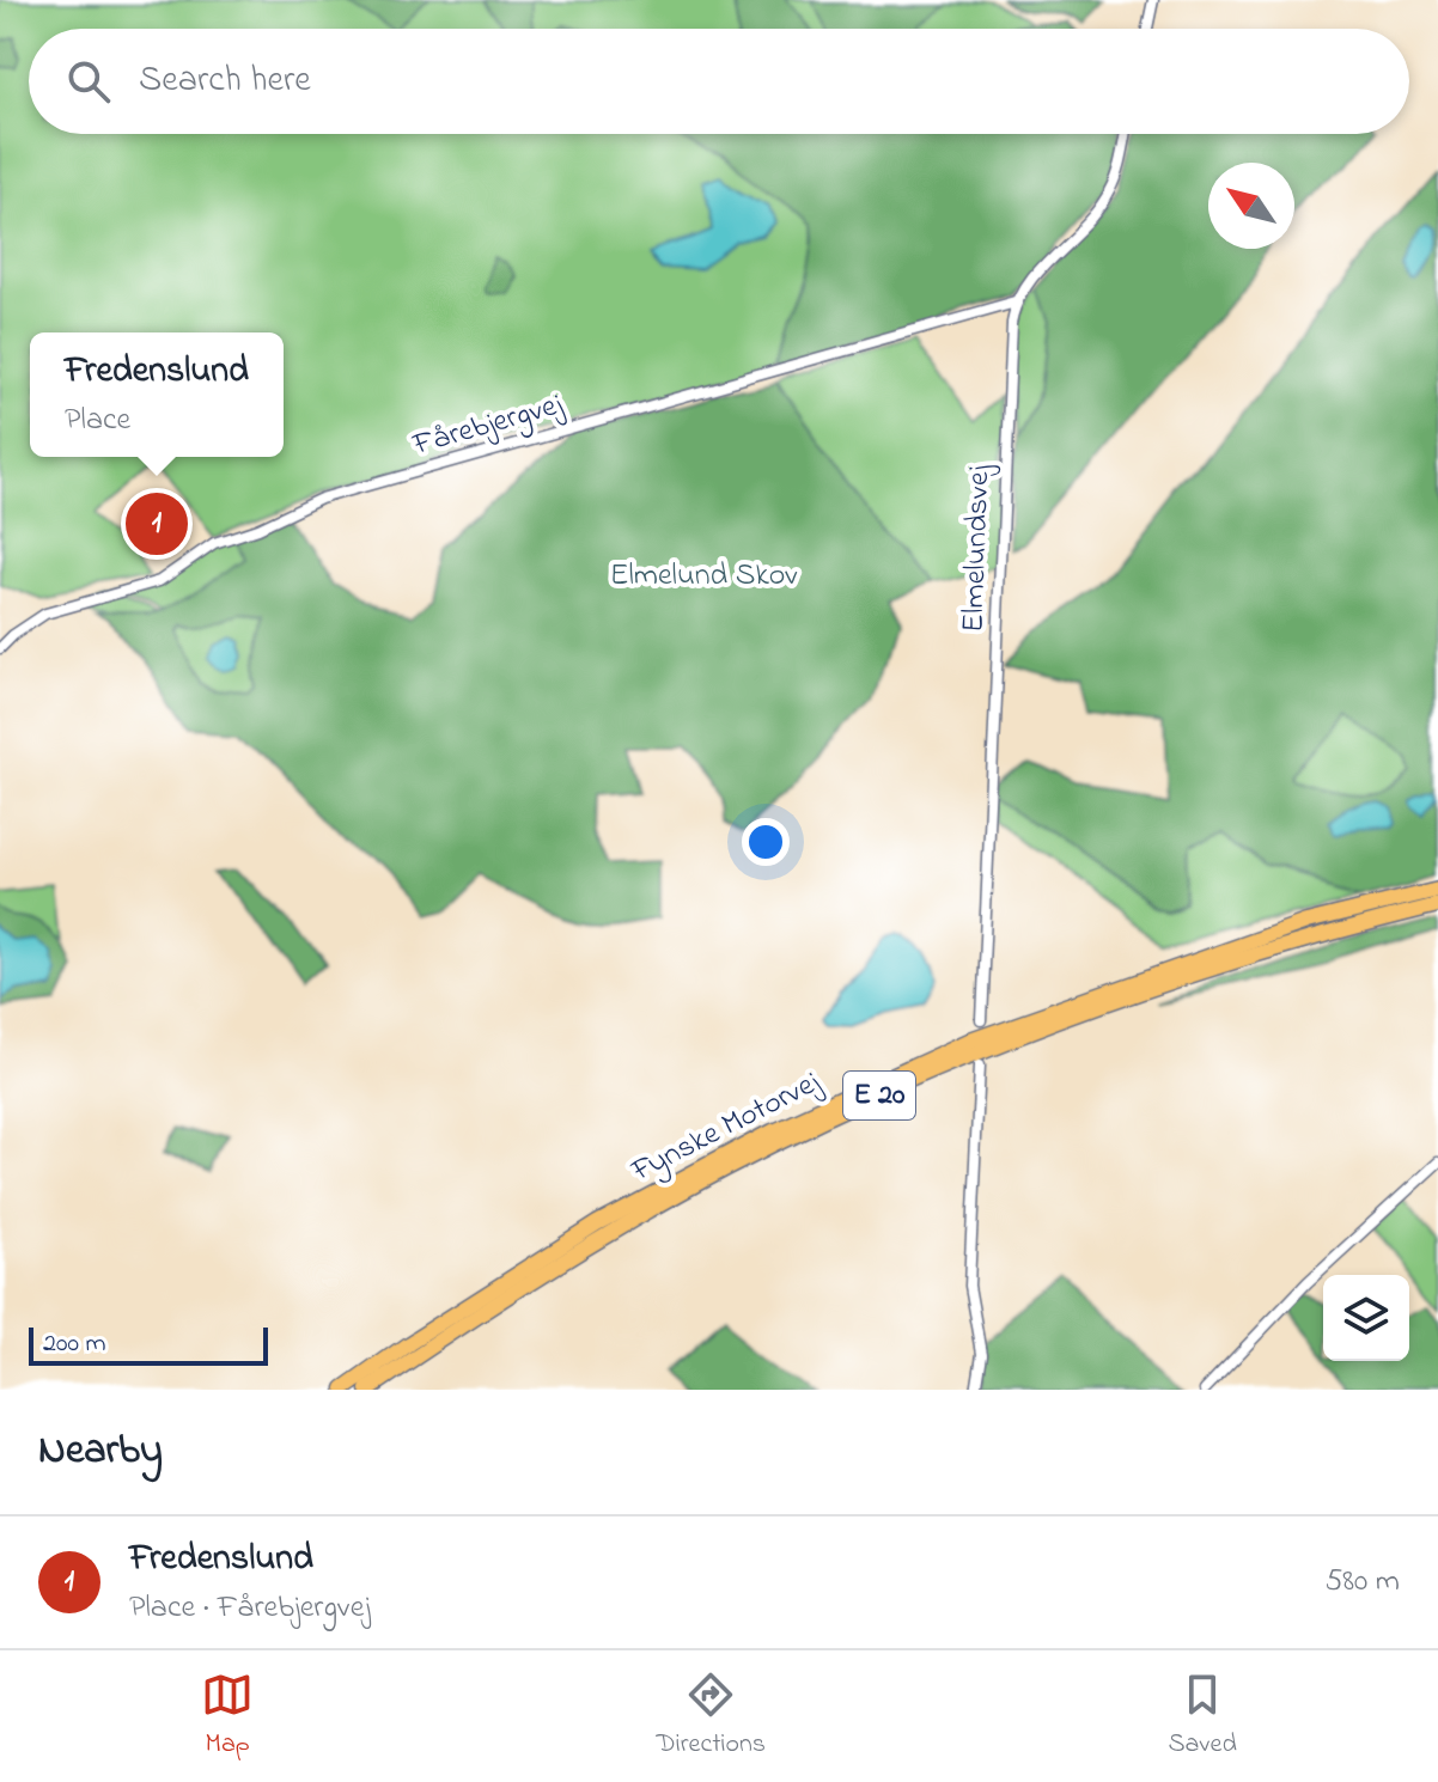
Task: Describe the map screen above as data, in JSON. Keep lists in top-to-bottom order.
{
  "streets": {
    "highway": ["E 20", "Fynske Motorvej"],
    "street": ["Fårebjergvej", "Elmelundsvej"]
  },
  "crossings": [
    ["Fårebjergvej", "Elmelundsvej"]
  ],
  "parks": ["Elmelund Skov"],
  "scale_bar": "200 m",
  "north": "top left",
  "page": {
    "search": "Search here",
    "popup": ["Fredenslund", "Place"],
    "pins": "1",
    "scale": "200 m",
    "heading": "Nearby",
    "list": [
      {
        "mark": "1",
        "name": "Fredenslund",
        "note": "Place · Fårebjergvej",
        "value": "580 m"
      }
    ],
    "nav": ["Map", "Directions", "Saved"]
  }
}
